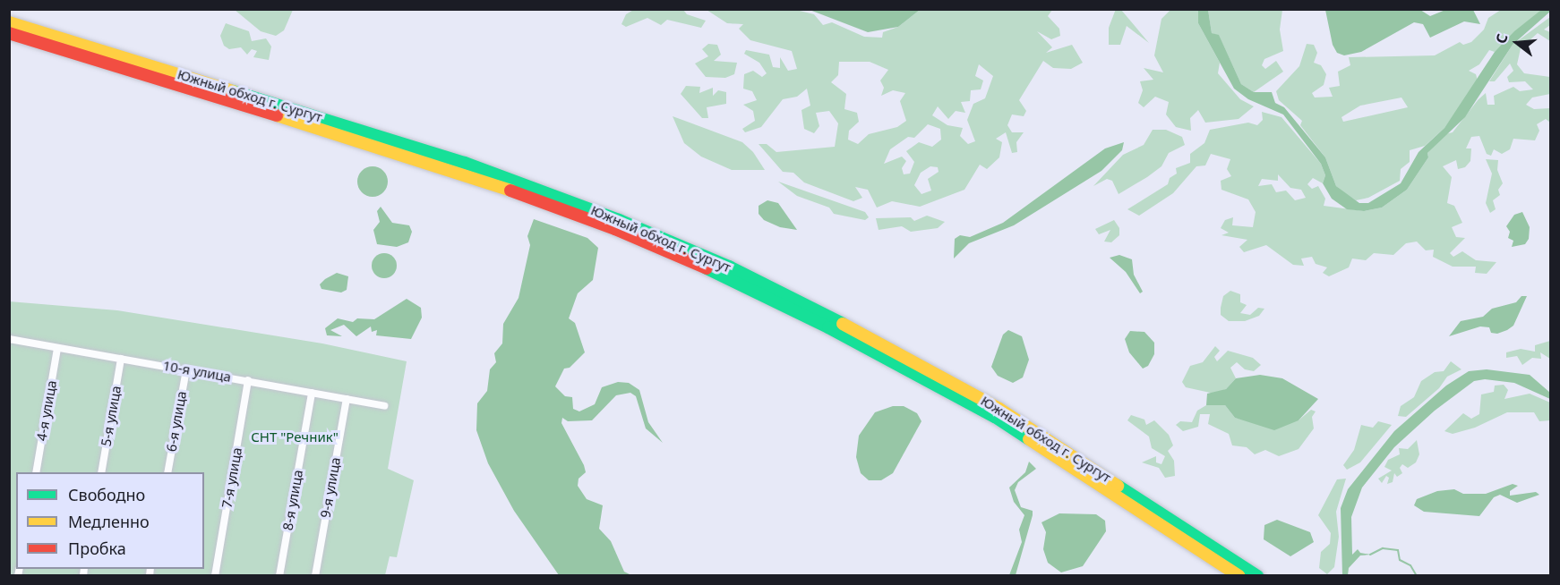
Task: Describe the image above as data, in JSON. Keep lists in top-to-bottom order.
{
  "streets": {
    "highway": ["Южный обход г. Сургут"],
    "street": [
      "10-я улица",
      "4-я улица",
      "5-я улица",
      "6-я улица",
      "7-я улица",
      "9-я улица",
      "8-я улица"
    ]
  },
  "crossings": [
    ["10-я улица", "4-я улица"],
    ["10-я улица", "5-я улица"],
    ["10-я улица", "6-я улица"],
    ["10-я улица", "7-я улица"],
    ["10-я улица", "9-я улица"],
    ["10-я улица", "8-я улица"]
  ],
  "parks": ["СНТ \"Речник\""],
  "legend": ["Свободно", "Медленно", "Пробка"],
  "north": "left"
}
